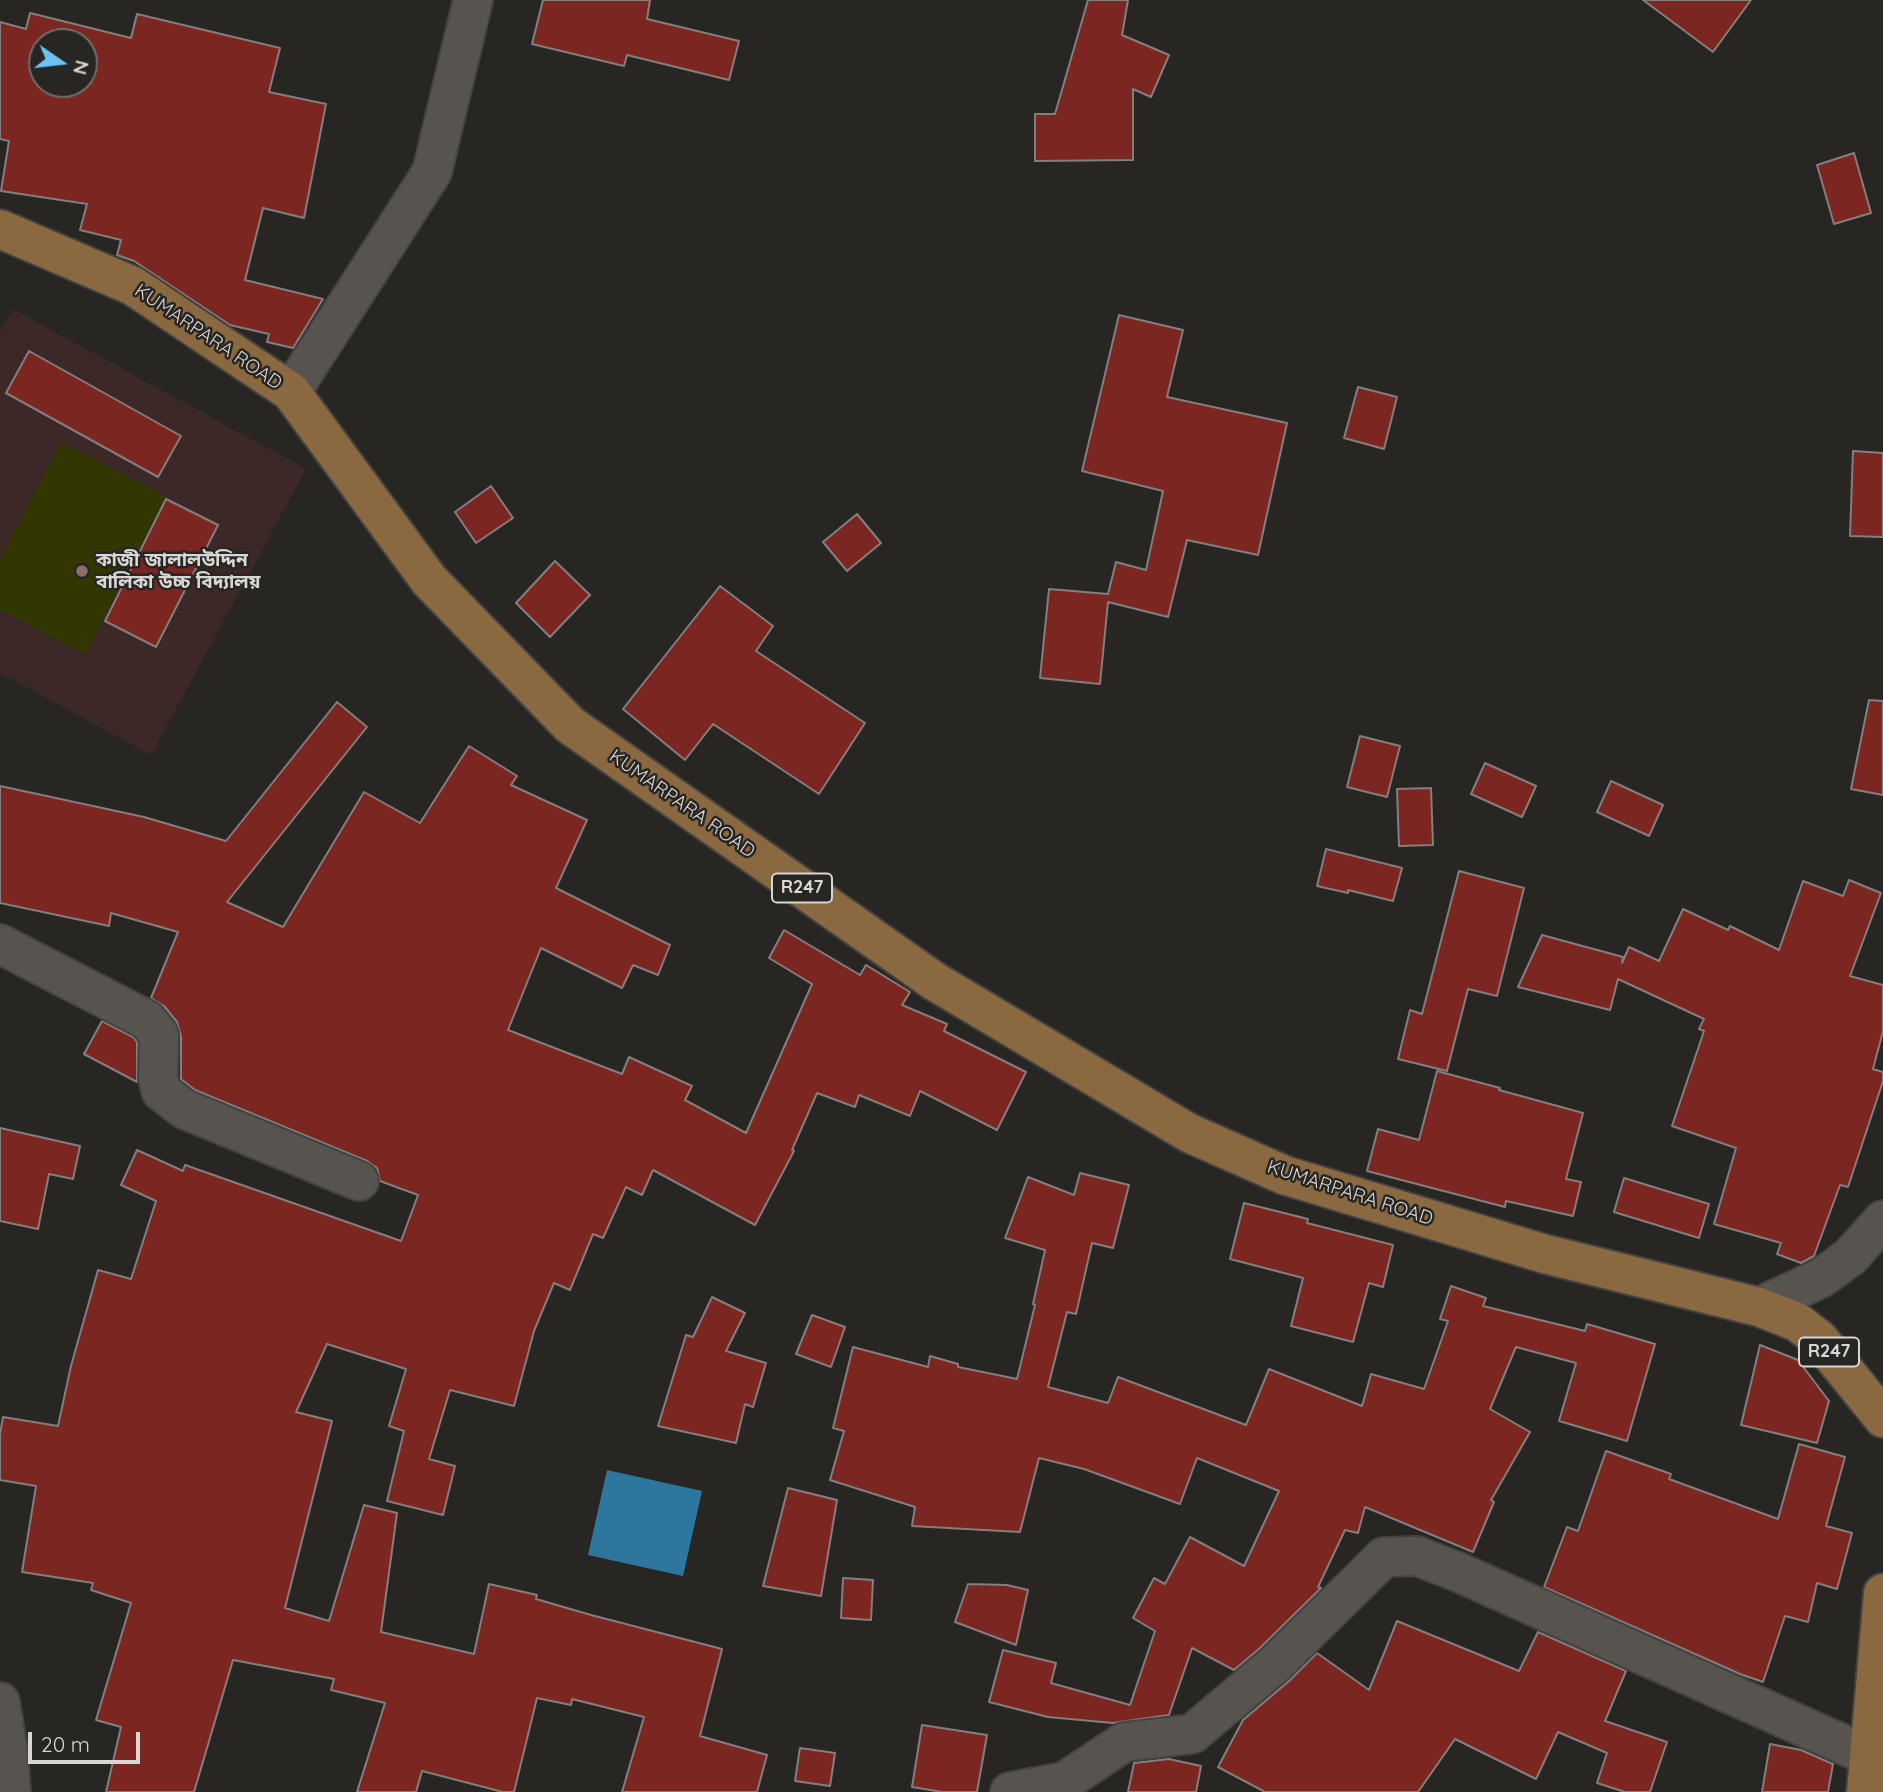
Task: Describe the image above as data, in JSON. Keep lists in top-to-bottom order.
{
  "streets": {
    "main road": ["KUMARPARA ROAD", "R247"]
  },
  "crossings": [
    ["KUMARPARA ROAD", "R247"]
  ],
  "places": ["কাজী জালালউদ্দিন বালিকা উচ্চ বিদ্যালয়"],
  "scale_bar": "20 m",
  "north": "right"
}
